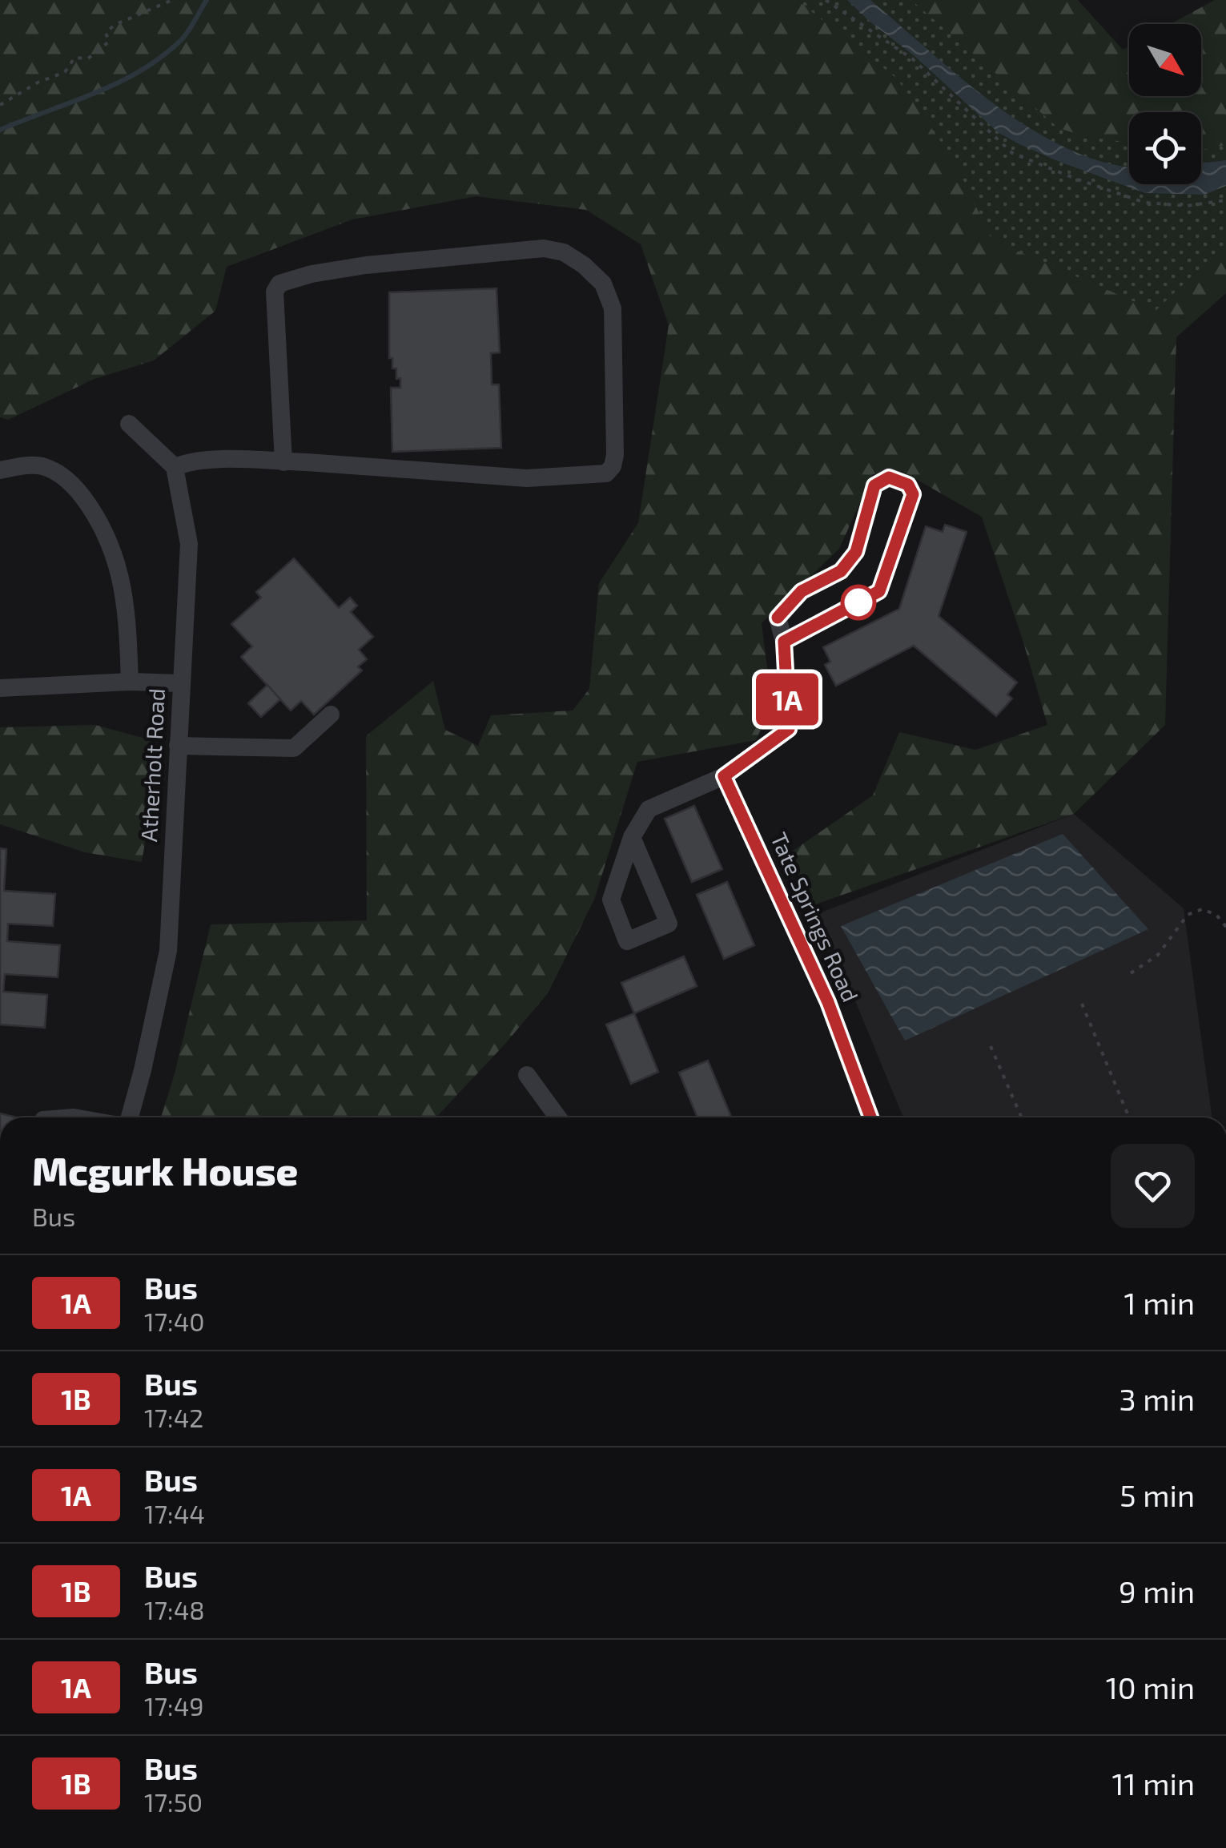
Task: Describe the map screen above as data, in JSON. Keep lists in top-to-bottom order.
{
  "streets": {
    "street": ["Atherholt Road", "Tate Springs Road"]
  },
  "lines": ["bus line 1A"],
  "north": "bottom right",
  "page": {
    "on_map": "1A",
    "heading": ["Mcgurk House", "Bus"],
    "list": [
      {
        "mark": "1A",
        "name": "Bus",
        "note": "17:40",
        "value": "1 min"
      },
      {
        "mark": "1B",
        "name": "Bus",
        "note": "17:42",
        "value": "3 min"
      },
      {
        "mark": "1A",
        "name": "Bus",
        "note": "17:44",
        "value": "5 min"
      },
      {
        "mark": "1B",
        "name": "Bus",
        "note": "17:48",
        "value": "9 min"
      },
      {
        "mark": "1A",
        "name": "Bus",
        "note": "17:49",
        "value": "10 min"
      },
      {
        "mark": "1B",
        "name": "Bus",
        "note": "17:50",
        "value": "11 min"
      }
    ]
  }
}
